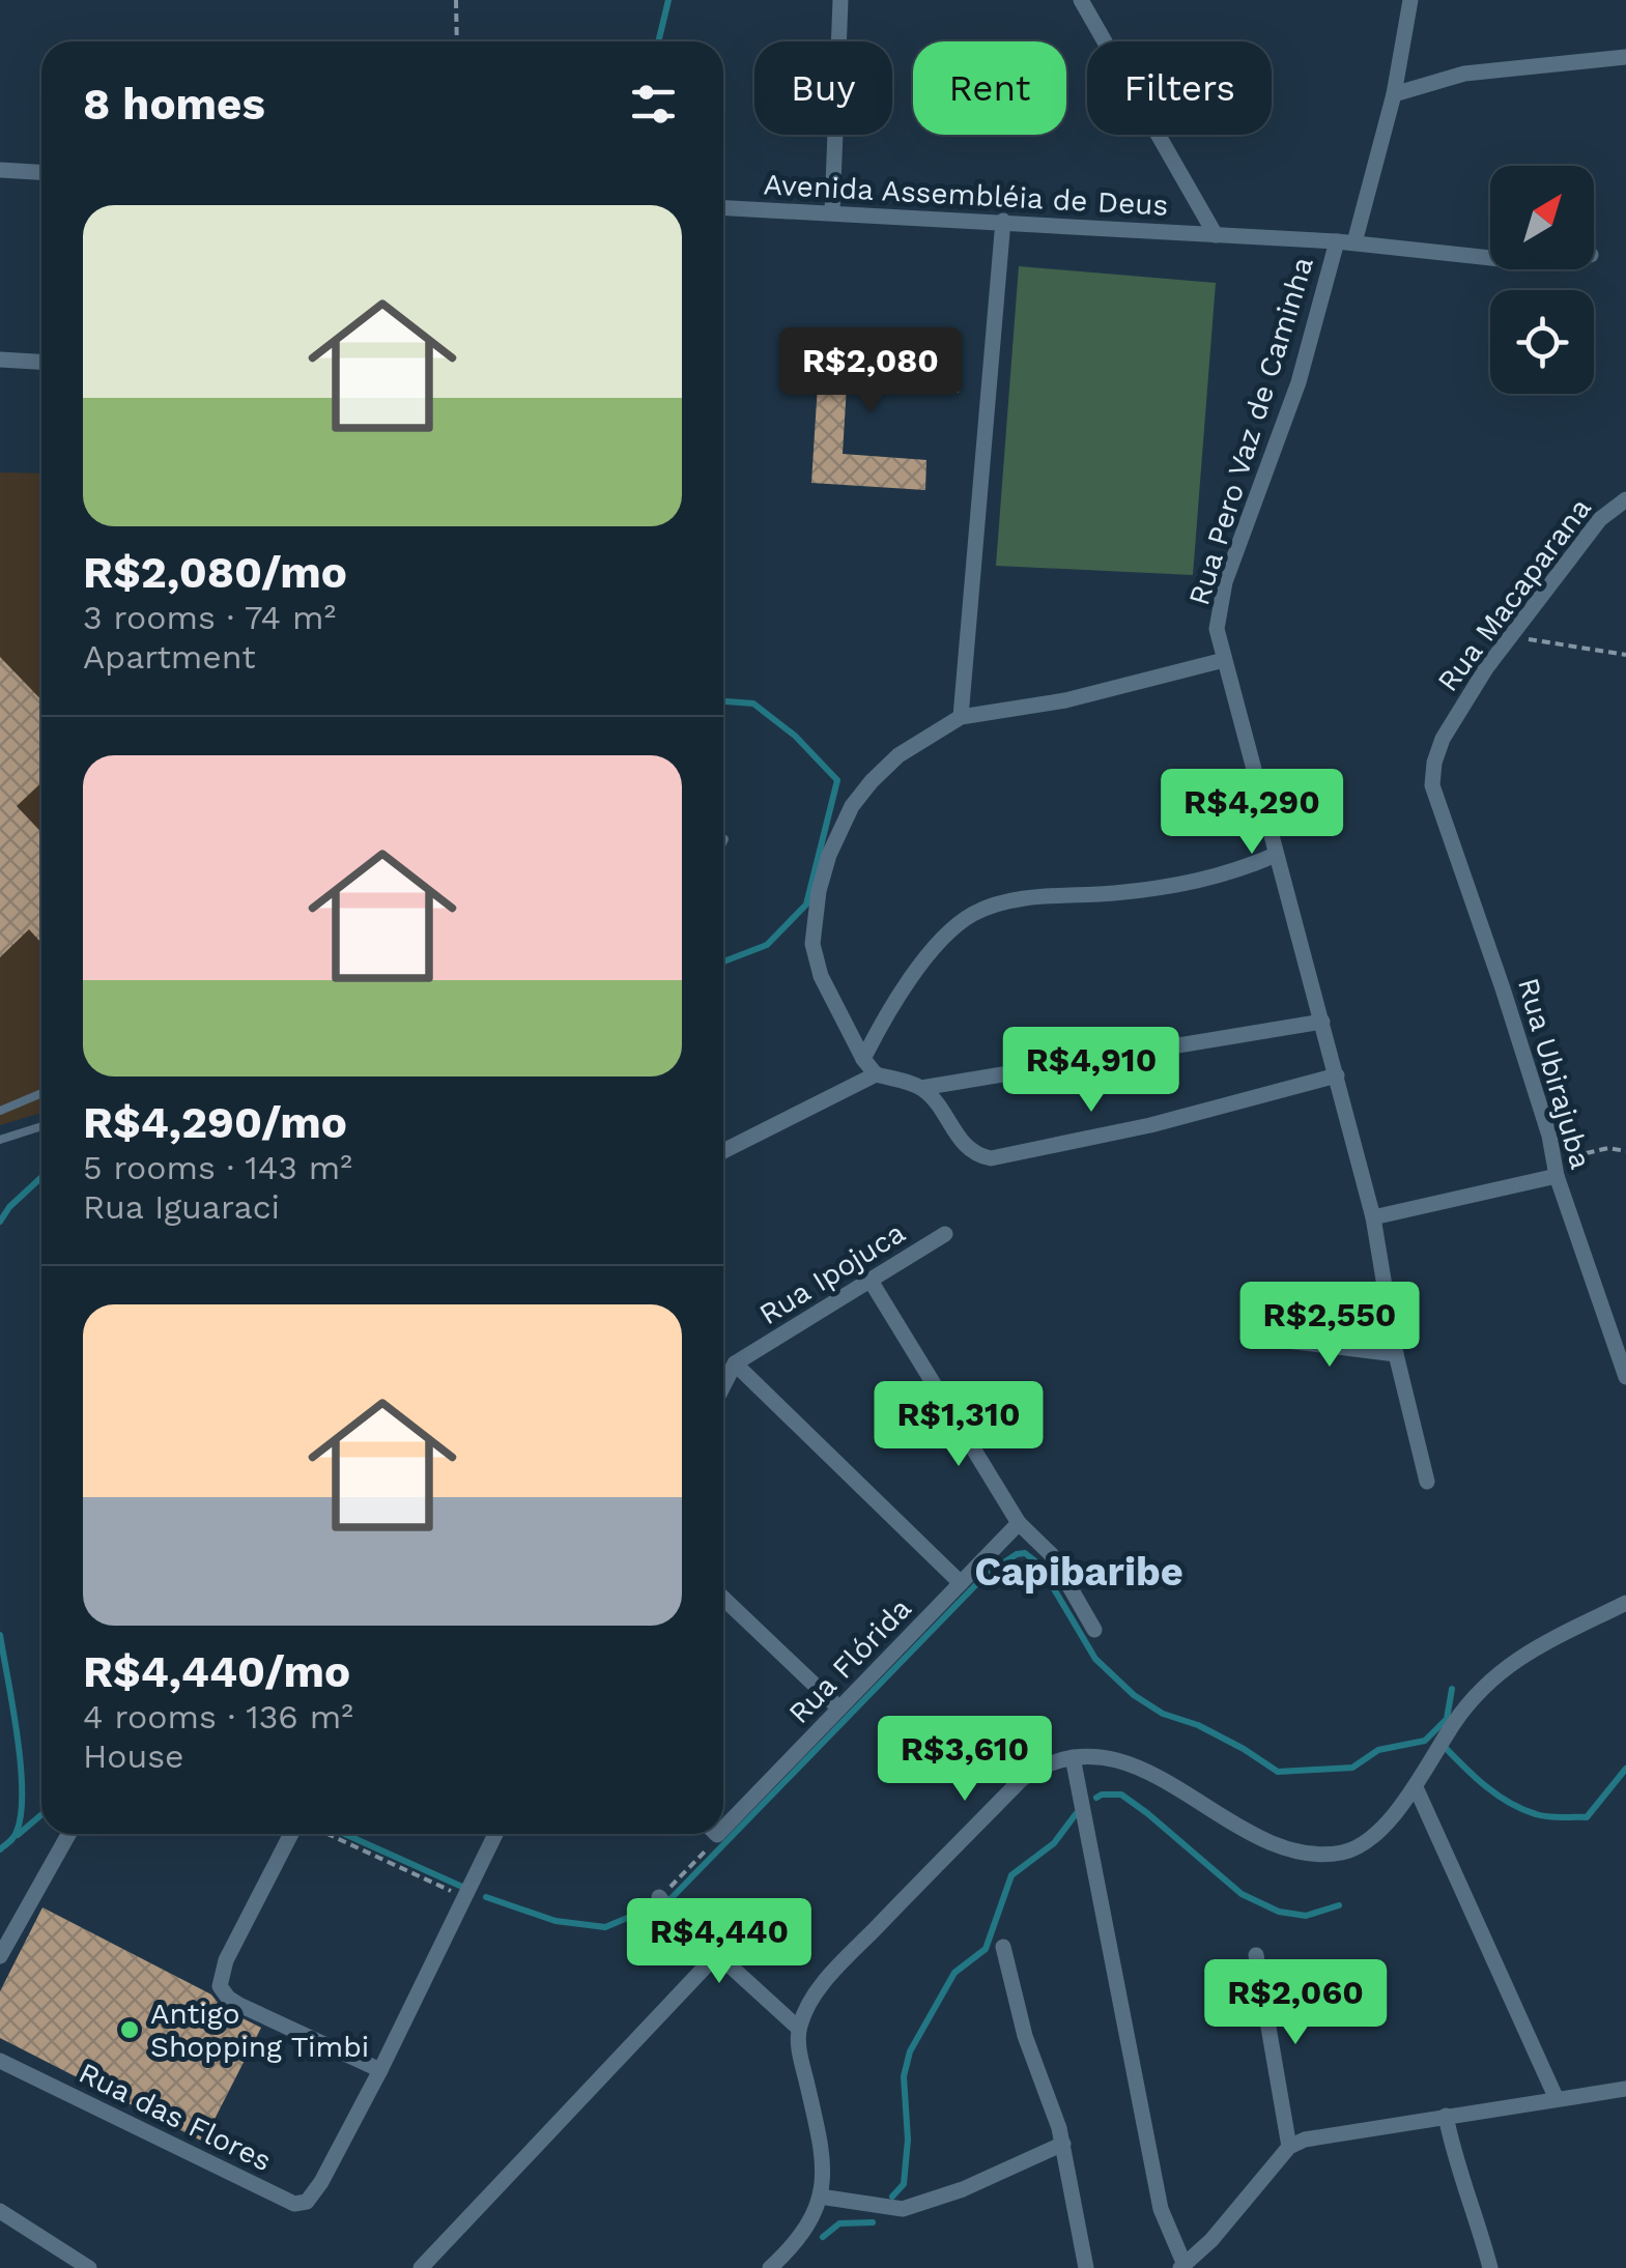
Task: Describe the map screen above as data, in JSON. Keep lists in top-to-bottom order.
{
  "streets": {
    "street": [
      "Avenida Assembléia de Deus",
      "Rua Pero Vaz de Caminha",
      "Rua Macaparana",
      "Rua Ubirajuba",
      "Rua Ipojuca",
      "Rua Flórida",
      "Rua das Flores"
    ]
  },
  "crossings": [
    ["Avenida Assembléia de Deus", "Rua Pero Vaz de Caminha"],
    ["Rua Macaparana", "Rua Ubirajuba"]
  ],
  "districts": ["Capibaribe"],
  "places": ["Antigo Shopping Timbi"],
  "north": "top right",
  "page": {
    "chip": ["Buy", "Rent", "Filters"],
    "heading": "8 homes",
    "list": [
      {
        "name": "R$2,080/mo",
        "note": "3 rooms · 74 m² · Apartment"
      },
      {
        "name": "R$4,290/mo",
        "note": "5 rooms · 143 m² · Rua Iguaraci"
      },
      {
        "name": "R$4,440/mo",
        "note": "4 rooms · 136 m² · House"
      }
    ],
    "price": [
      "R$2,080",
      "R$4,290",
      "R$4,910",
      "R$2,550",
      "R$1,310",
      "R$3,610",
      "R$4,440",
      "R$2,060"
    ]
  }
}
